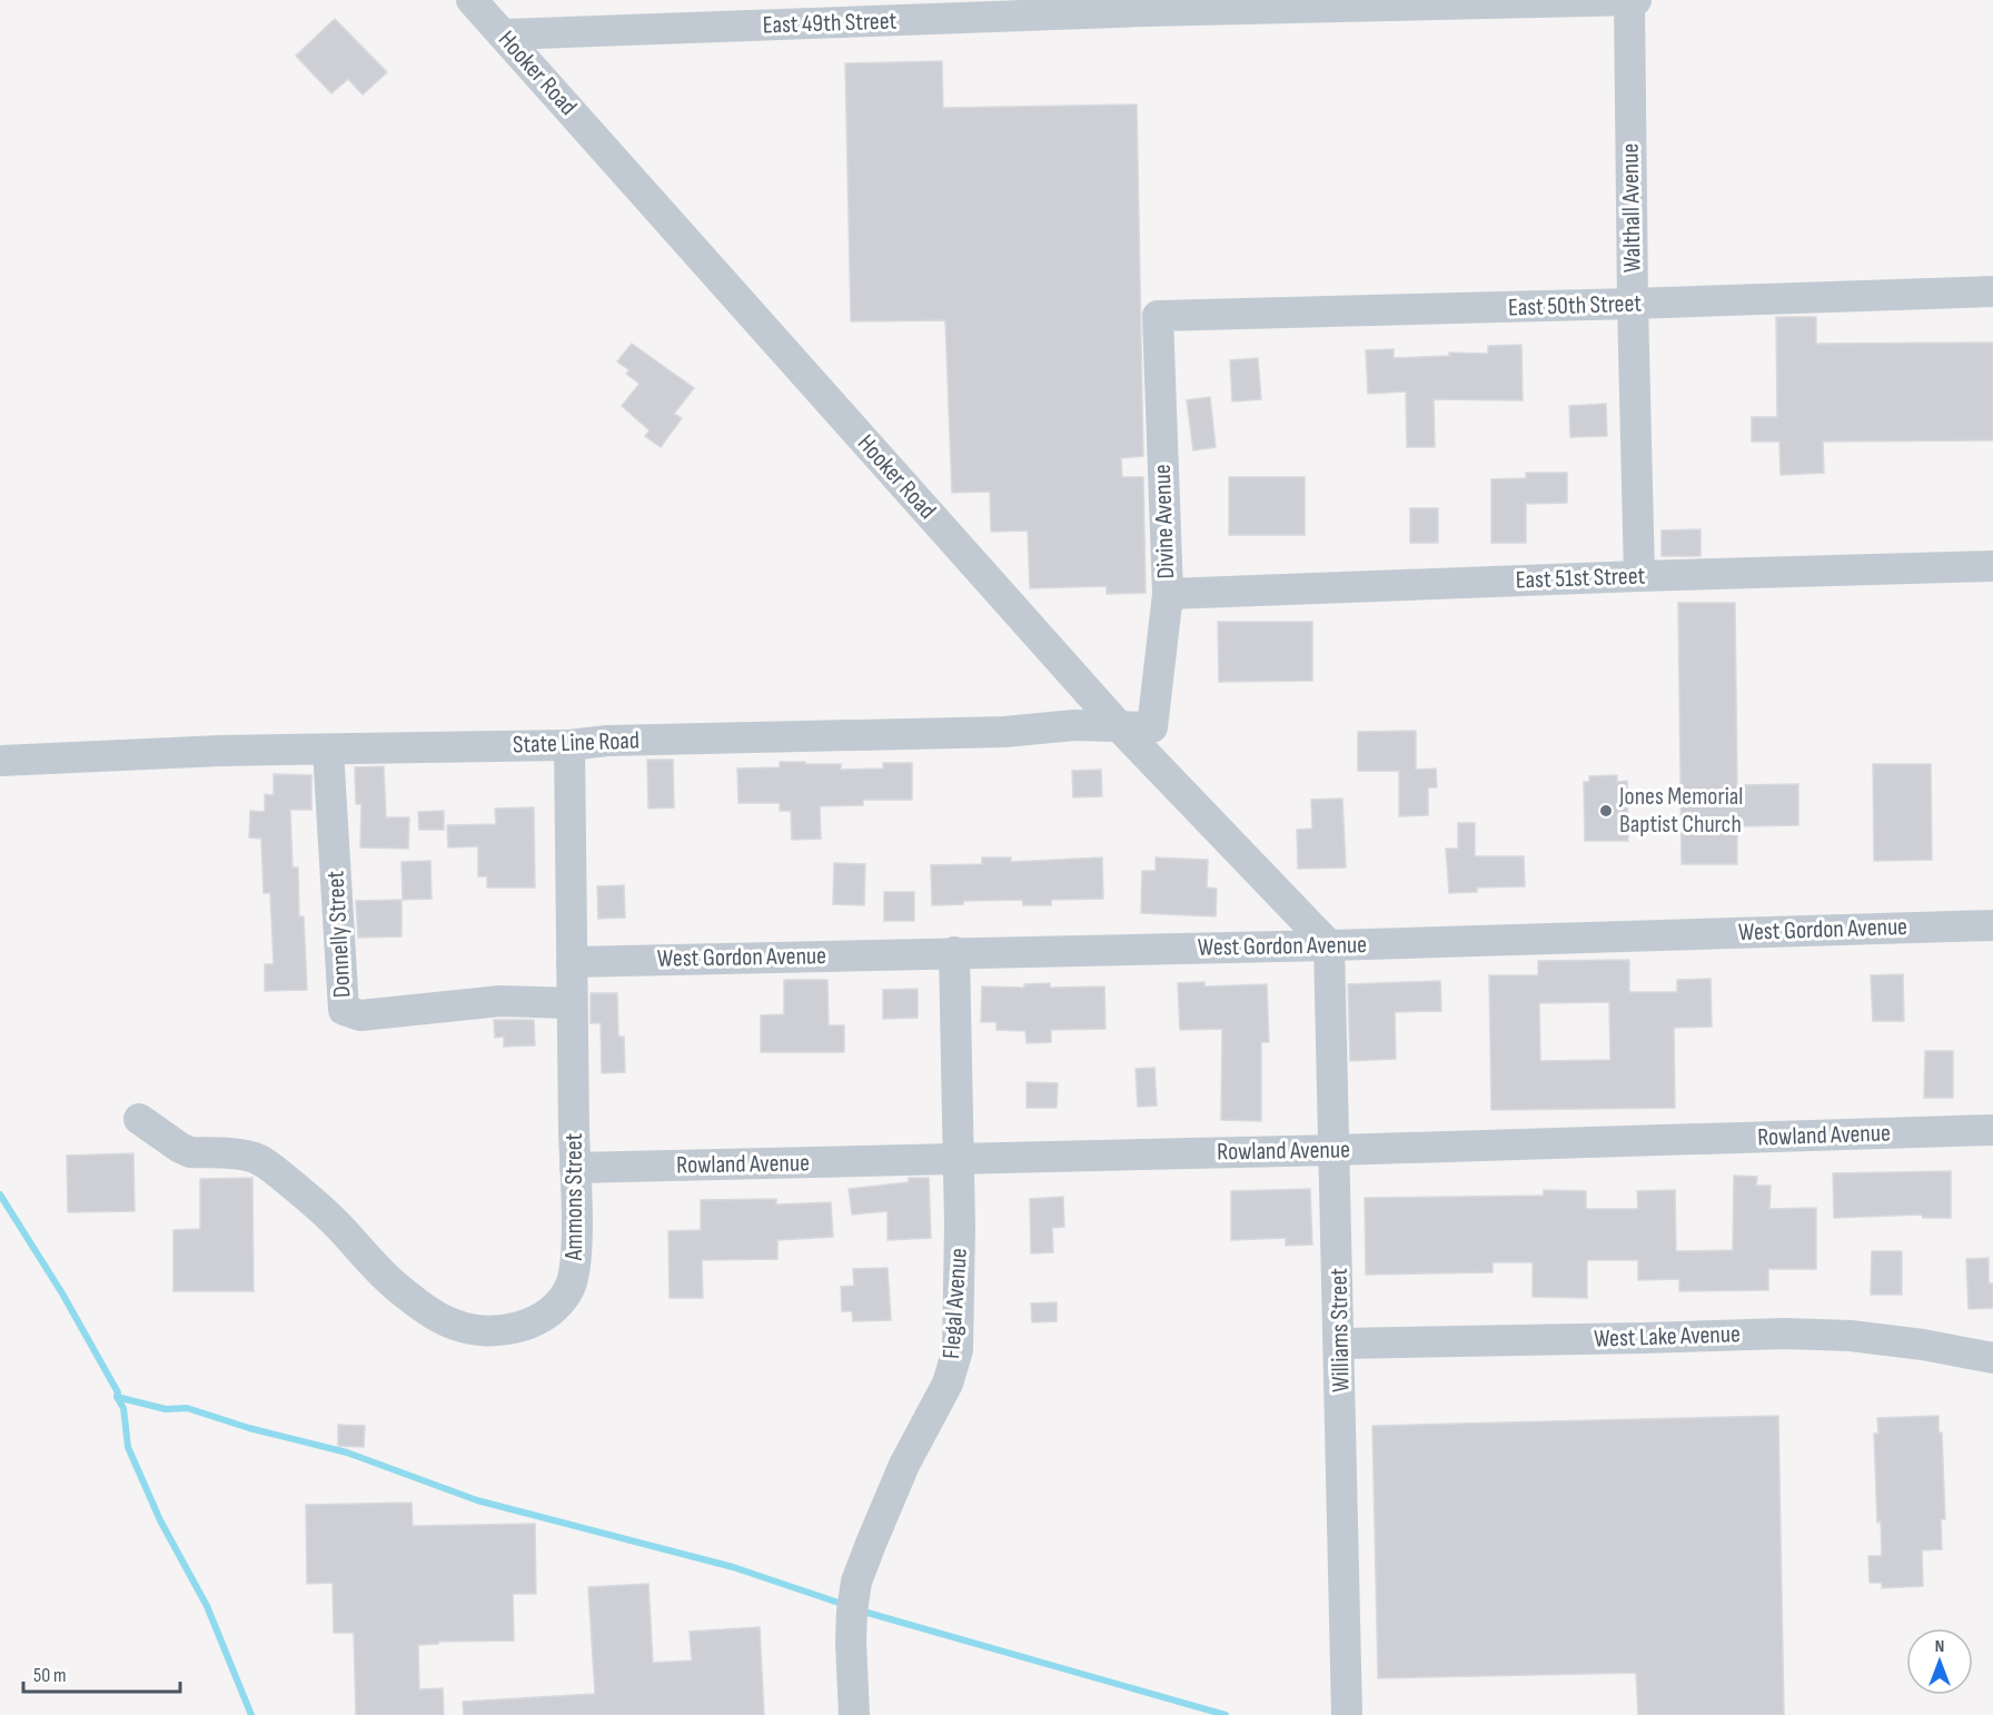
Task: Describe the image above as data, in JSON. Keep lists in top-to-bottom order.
{
  "streets": {
    "street": [
      "East 49th Street",
      "Hooker Road",
      "Walthall Avenue",
      "East 50th Street",
      "Divine Avenue",
      "East 51st Street",
      "State Line Road",
      "West Gordon Avenue",
      "Donnelly Street",
      "Rowland Avenue",
      "Ammons Street",
      "Flegal Avenue",
      "Williams Street",
      "West Lake Avenue"
    ]
  },
  "crossings": [
    ["East 49th Street", "Hooker Road"],
    ["East 49th Street", "Walthall Avenue"],
    ["Hooker Road", "State Line Road"],
    ["Hooker Road", "West Gordon Avenue"],
    ["Hooker Road", "Williams Street"],
    ["Walthall Avenue", "East 50th Street"],
    ["Walthall Avenue", "East 51st Street"],
    ["East 50th Street", "Divine Avenue"],
    ["Divine Avenue", "East 51st Street"],
    ["Divine Avenue", "State Line Road"],
    ["State Line Road", "Donnelly Street"],
    ["State Line Road", "Ammons Street"],
    ["West Gordon Avenue", "Ammons Street"],
    ["West Gordon Avenue", "Flegal Avenue"],
    ["West Gordon Avenue", "Williams Street"],
    ["Donnelly Street", "Ammons Street"],
    ["Rowland Avenue", "Ammons Street"],
    ["Rowland Avenue", "Flegal Avenue"],
    ["Rowland Avenue", "Williams Street"],
    ["Williams Street", "West Lake Avenue"]
  ],
  "places": ["Jones Memorial Baptist Church"],
  "scale_bar": "50 m",
  "north": "top"
}
